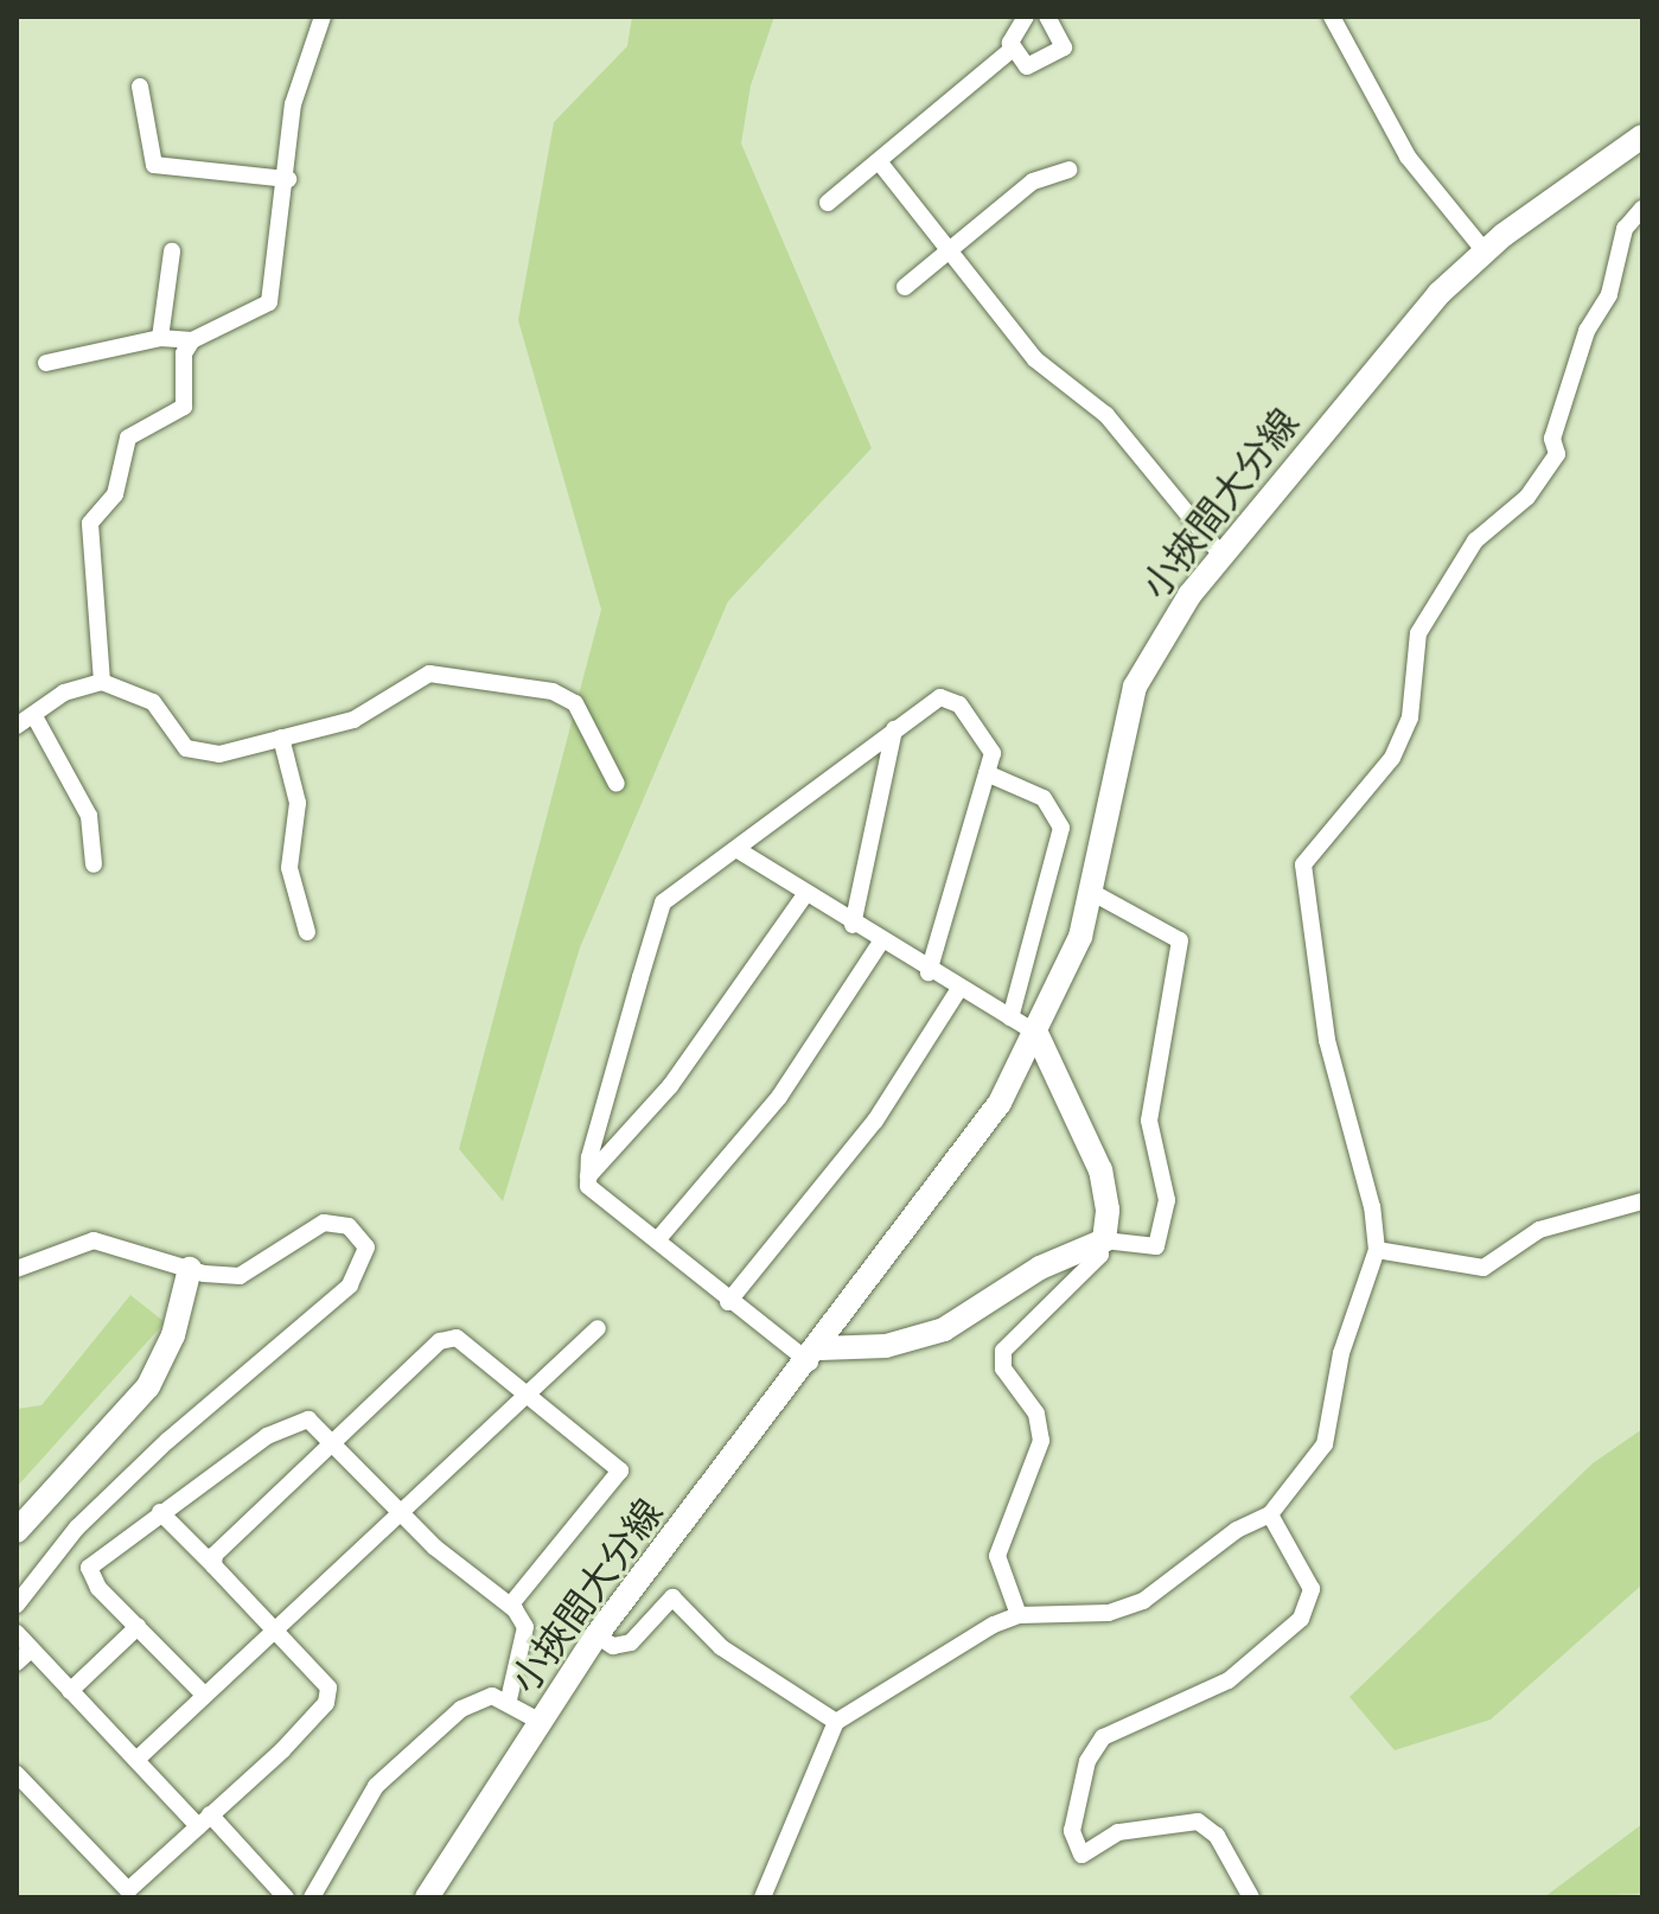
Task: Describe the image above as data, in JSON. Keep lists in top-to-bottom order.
{
  "streets": {
    "main road": ["小挾間大分線"]
  }
}
